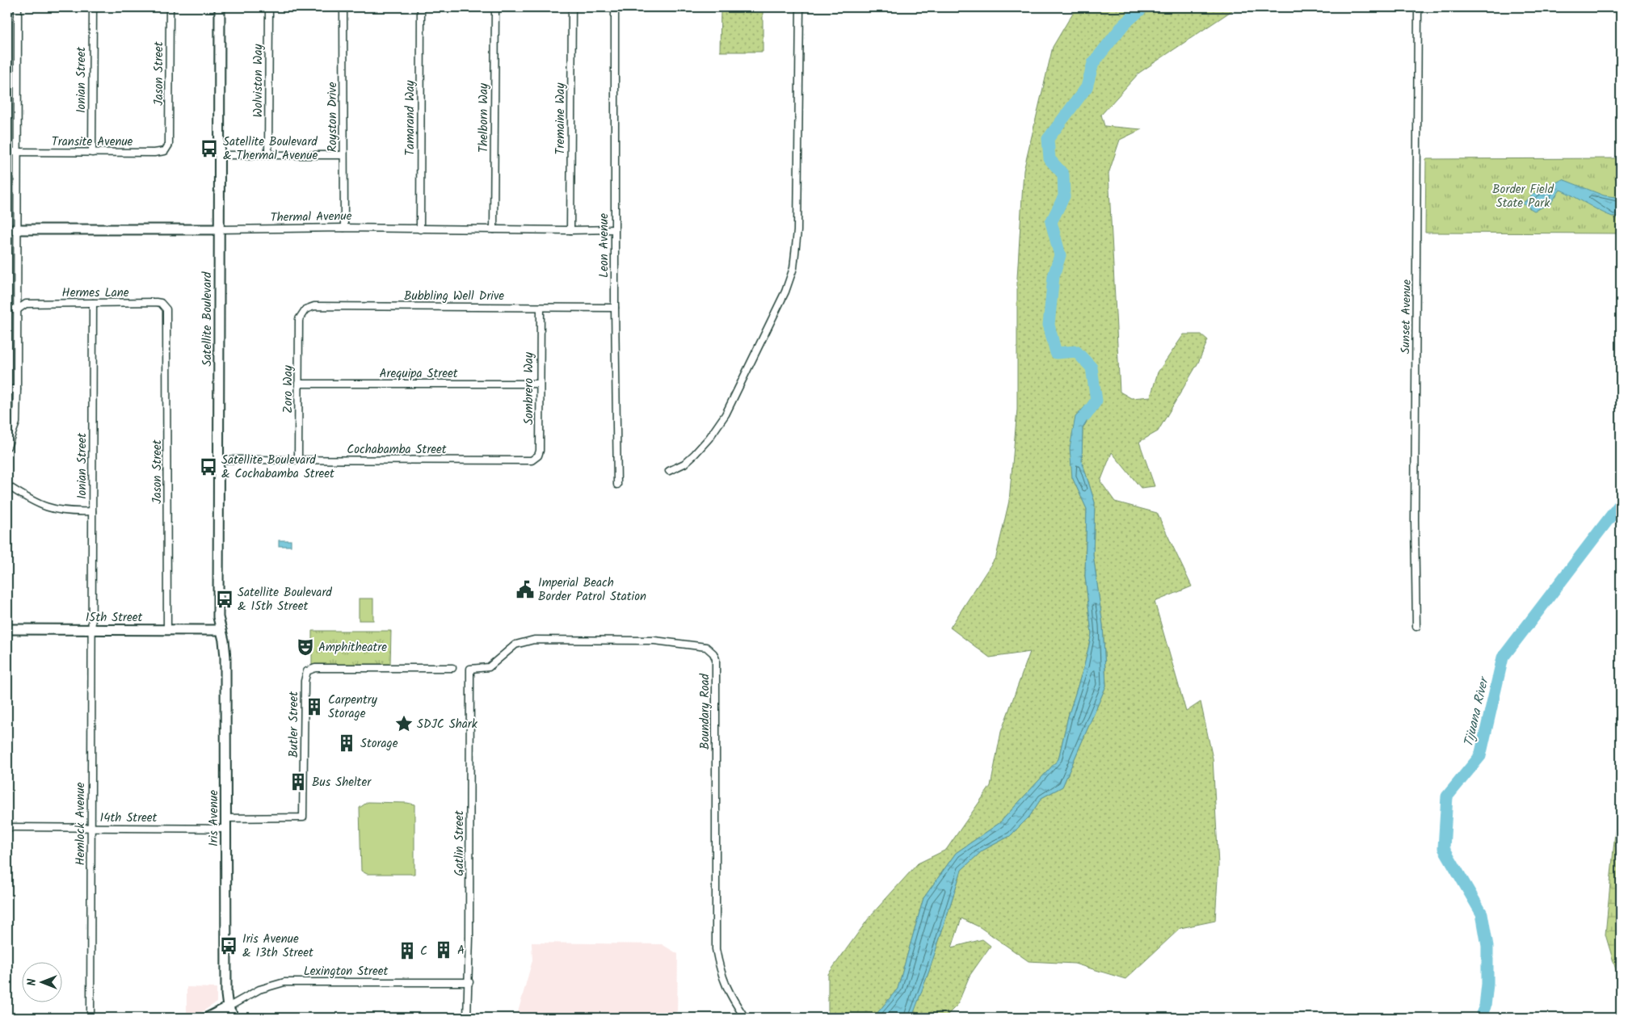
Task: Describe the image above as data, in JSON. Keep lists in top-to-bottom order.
{
  "streets": {
    "street": [
      "Jason Street",
      "Ionian Street",
      "Wolviston Way",
      "Royston Drive",
      "Tamarand Way",
      "Thelborn Way",
      "Tremaine Way",
      "Transite Avenue",
      "Thermal Avenue",
      "Leon Avenue",
      "Hermes Lane",
      "Bubbling Well Drive",
      "Sunset Avenue",
      "Satellite Boulevard",
      "Arequipa Street",
      "Sombrero Way",
      "Zoro Way",
      "Cochabamba Street",
      "15th Street",
      "Boundary Road",
      "Butler Street",
      "14th Street",
      "Iris Avenue",
      "Hemlock Avenue",
      "Gatlin Street",
      "Lexington Street"
    ]
  },
  "crossings": [
    ["Jason Street", "Transite Avenue"],
    ["Jason Street", "Hermes Lane"],
    ["Jason Street", "15th Street"],
    ["Ionian Street", "Transite Avenue"],
    ["Ionian Street", "Hermes Lane"],
    ["Ionian Street", "15th Street"],
    ["Ionian Street", "Hemlock Avenue"],
    ["Royston Drive", "Thermal Avenue"],
    ["Tamarand Way", "Thermal Avenue"],
    ["Thelborn Way", "Thermal Avenue"],
    ["Tremaine Way", "Thermal Avenue"],
    ["Thermal Avenue", "Leon Avenue"],
    ["Thermal Avenue", "Satellite Boulevard"],
    ["Leon Avenue", "Bubbling Well Drive"],
    ["Bubbling Well Drive", "Sombrero Way"],
    ["Bubbling Well Drive", "Zoro Way"],
    ["Satellite Boulevard", "Cochabamba Street"],
    ["Satellite Boulevard", "15th Street"],
    ["Satellite Boulevard", "Iris Avenue"],
    ["Arequipa Street", "Sombrero Way"],
    ["Arequipa Street", "Zoro Way"],
    ["Sombrero Way", "Cochabamba Street"],
    ["Zoro Way", "Cochabamba Street"],
    ["15th Street", "Iris Avenue"],
    ["15th Street", "Hemlock Avenue"],
    ["Boundary Road", "Gatlin Street"],
    ["Butler Street", "Iris Avenue"],
    ["14th Street", "Iris Avenue"],
    ["14th Street", "Hemlock Avenue"],
    ["Iris Avenue", "Lexington Street"],
    ["Gatlin Street", "Lexington Street"]
  ],
  "water": ["Tijuana River"],
  "parks": ["Border Field State Park"],
  "places": {
    "bus stop": [
      "Satellite Boulevard & Thermal Avenue",
      "Satellite Boulevard & Cochabamba Street",
      "Satellite Boulevard & 15th Street",
      "Iris Avenue & 13th Street"
    ],
    "public building": ["Imperial Beach Border Patrol Station"],
    "theatre": ["Amphitheatre"],
    "building": [
      "Carpentry Storage",
      "Storage",
      "Bus Shelter",
      "A",
      "C"
    ],
    "place": ["SDJC Shark"]
  },
  "north": "left"
}
